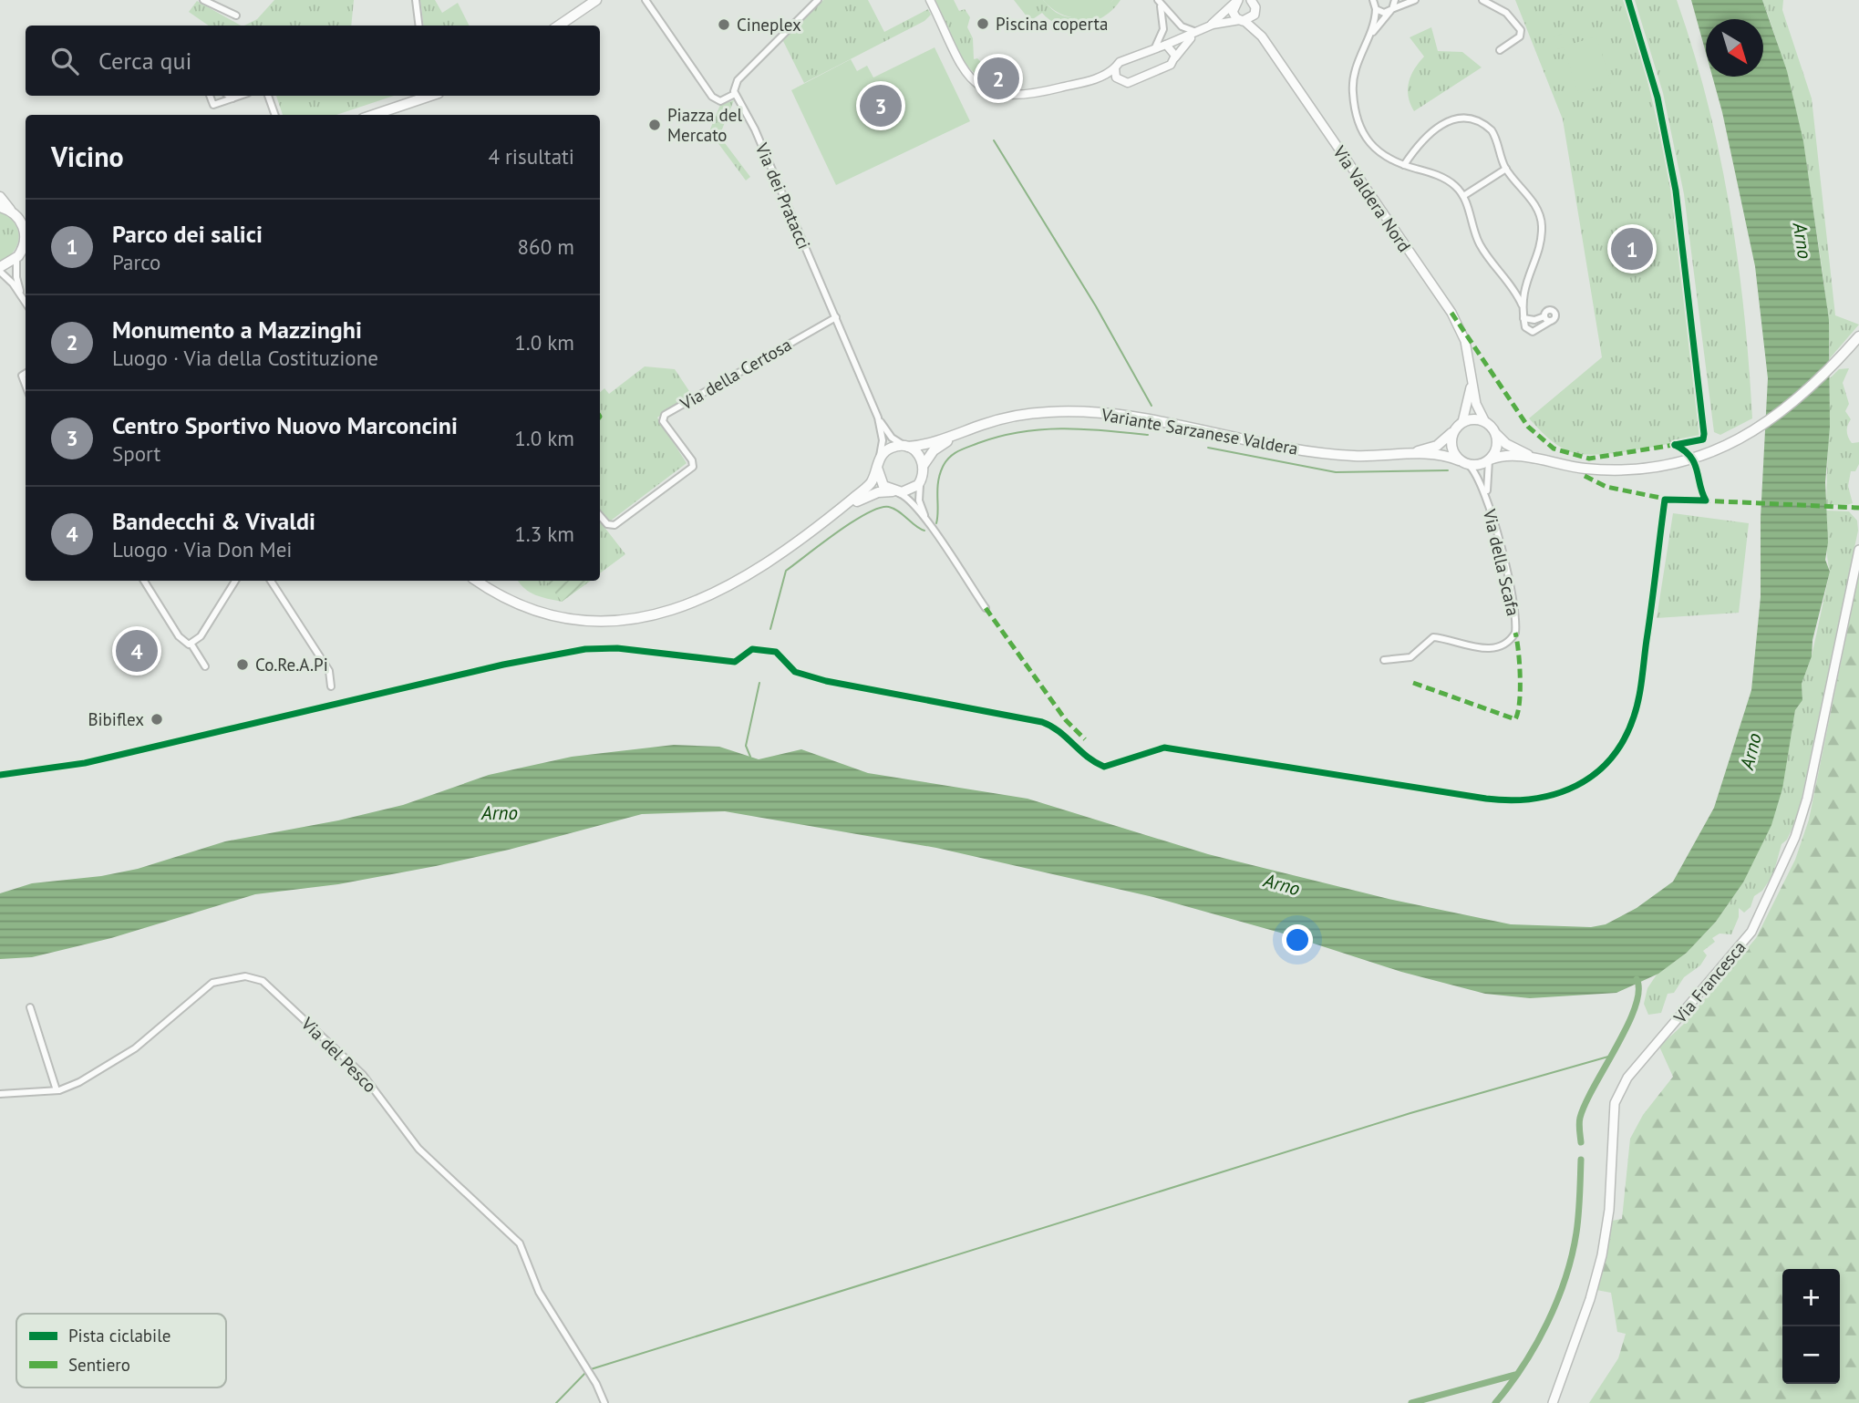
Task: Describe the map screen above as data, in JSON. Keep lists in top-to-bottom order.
{
  "streets": {
    "main road": ["Via Valdera Nord", "Variante Sarzanese Valdera", "Via Francesca"],
    "street": [
      "Via dei Pratacci",
      "Via della Certosa",
      "Via della Scafa",
      "Via del Pesco"
    ]
  },
  "crossings": [
    ["Via dei Pratacci", "Via della Certosa"],
    ["Via dei Pratacci", "Variante Sarzanese Valdera"]
  ],
  "water": ["Arno"],
  "places": [
    "Piscina coperta",
    "Cineplex",
    "Piazza del Mercato",
    "Co.Re.A.Pi",
    "Bibiflex"
  ],
  "legend": ["Pista ciclabile", "Sentiero"],
  "north": "bottom right",
  "page": {
    "search": "Cerca qui",
    "pins": [
      "2",
      "3",
      "1",
      "4"
    ],
    "heading": ["Vicino", "4 risultati"],
    "list": [
      {
        "mark": "1",
        "name": "Parco dei salici",
        "note": "Parco",
        "value": "860 m"
      },
      {
        "mark": "2",
        "name": "Monumento a Mazzinghi",
        "note": "Luogo · Via della Costituzione",
        "value": "1.0 km"
      },
      {
        "mark": "3",
        "name": "Centro Sportivo Nuovo Marconcini",
        "note": "Sport",
        "value": "1.0 km"
      },
      {
        "mark": "4",
        "name": "Bandecchi & Vivaldi",
        "note": "Luogo · Via Don Mei",
        "value": "1.3 km"
      }
    ],
    "map_buttons": ["+", "−"]
  }
}
